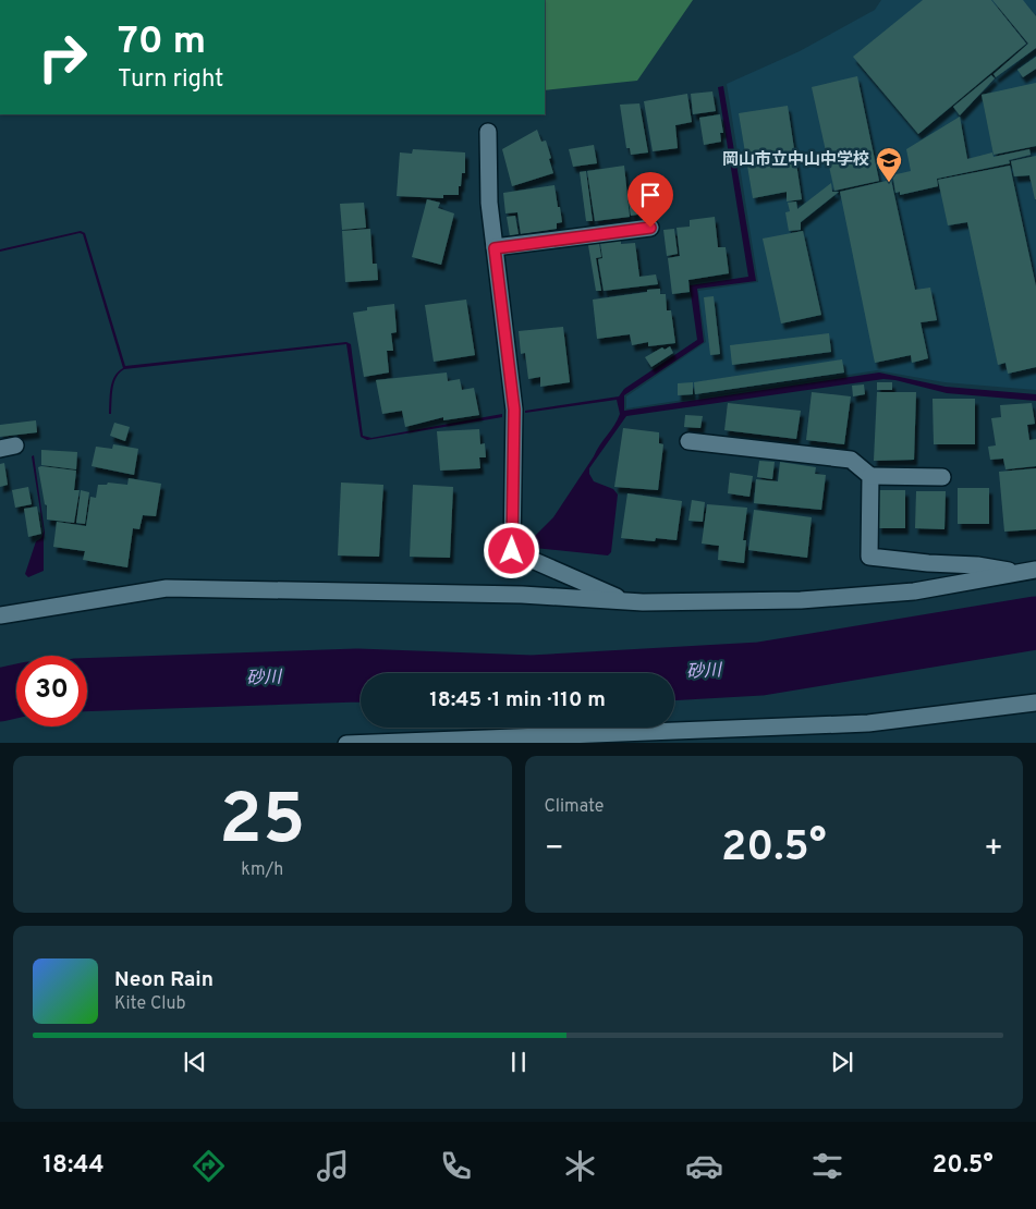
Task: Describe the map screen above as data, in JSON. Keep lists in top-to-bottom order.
{
  "water": ["砂川"],
  "places": {
    "school or university": ["岡山市立中山中学校"]
  },
  "page": {
    "turn": ["70 m", "Turn right"],
    "limit": "30",
    "trip": "18:45 · 1 min · 110 m",
    "tile": [
      ["25", "km/h"],
      "Climate"
    ],
    "heat": ["−", "20.5°", "+"],
    "song": ["Neon Rain", "Kite Club"],
    "tabs": ["18:44", "20.5°"]
  }
}
